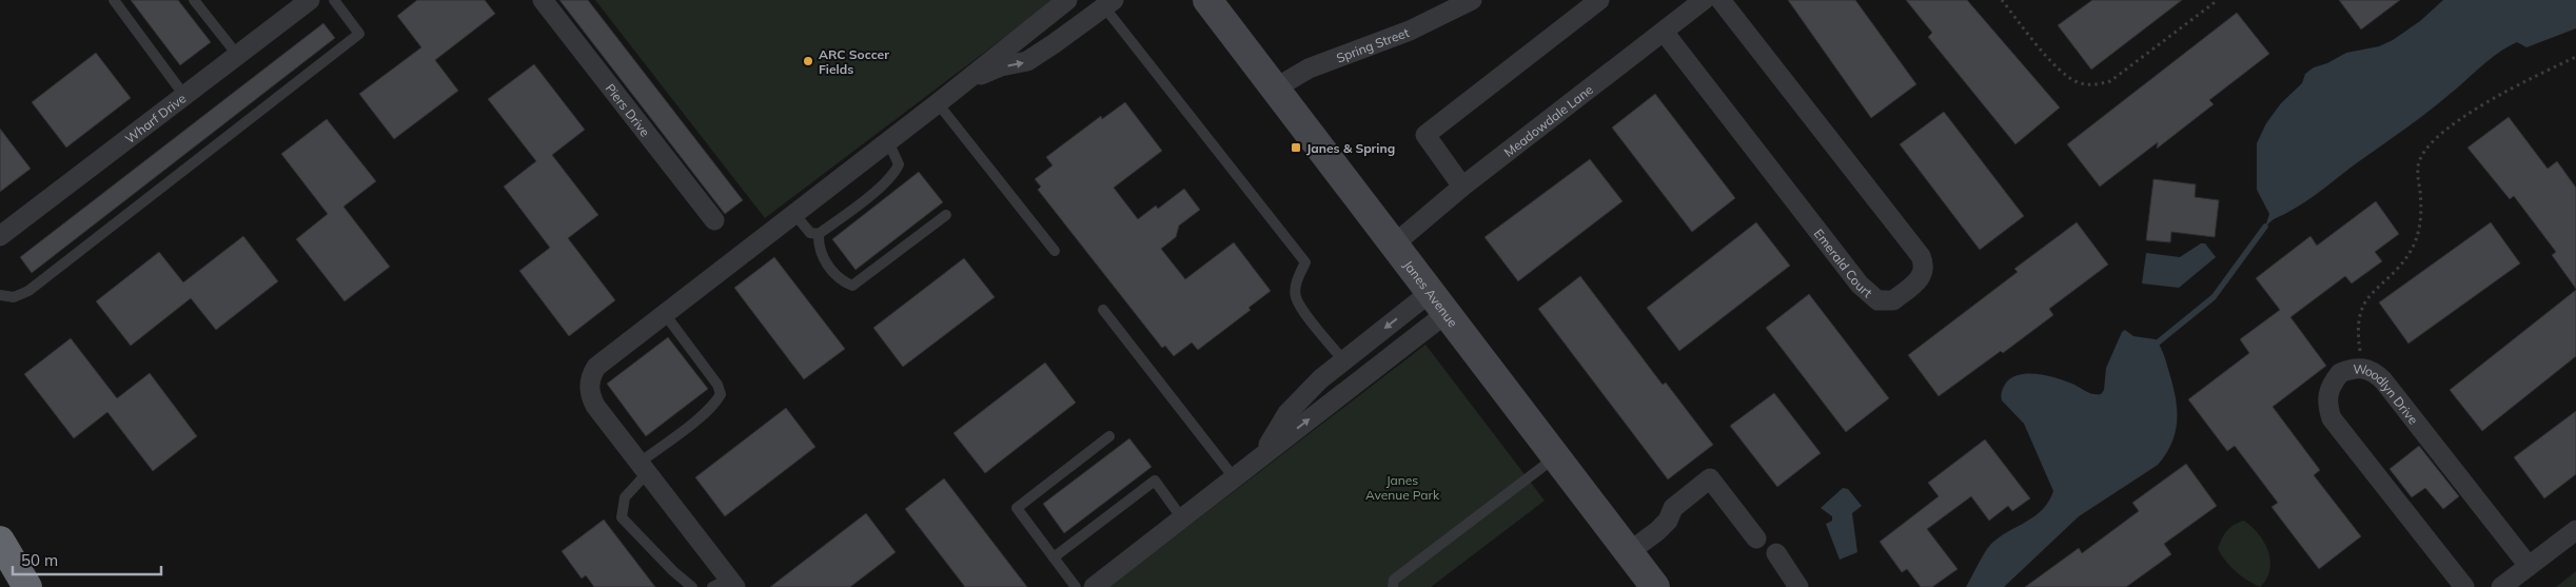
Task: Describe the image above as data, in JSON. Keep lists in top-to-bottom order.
{
  "streets": {
    "street": [
      "Spring Street",
      "Piers Drive",
      "Wharf Drive",
      "Meadowdale Lane",
      "Emerald Court",
      "Janes Avenue",
      "Woodlyn Drive"
    ]
  },
  "crossings": [
    ["Spring Street", "Janes Avenue"],
    ["Meadowdale Lane", "Emerald Court"],
    ["Meadowdale Lane", "Janes Avenue"]
  ],
  "parks": ["Janes Avenue Park"],
  "places": {
    "other": ["ARC Soccer Fields"],
    "transit": ["Janes & Spring"]
  },
  "scale_bar": "50 m"
}
